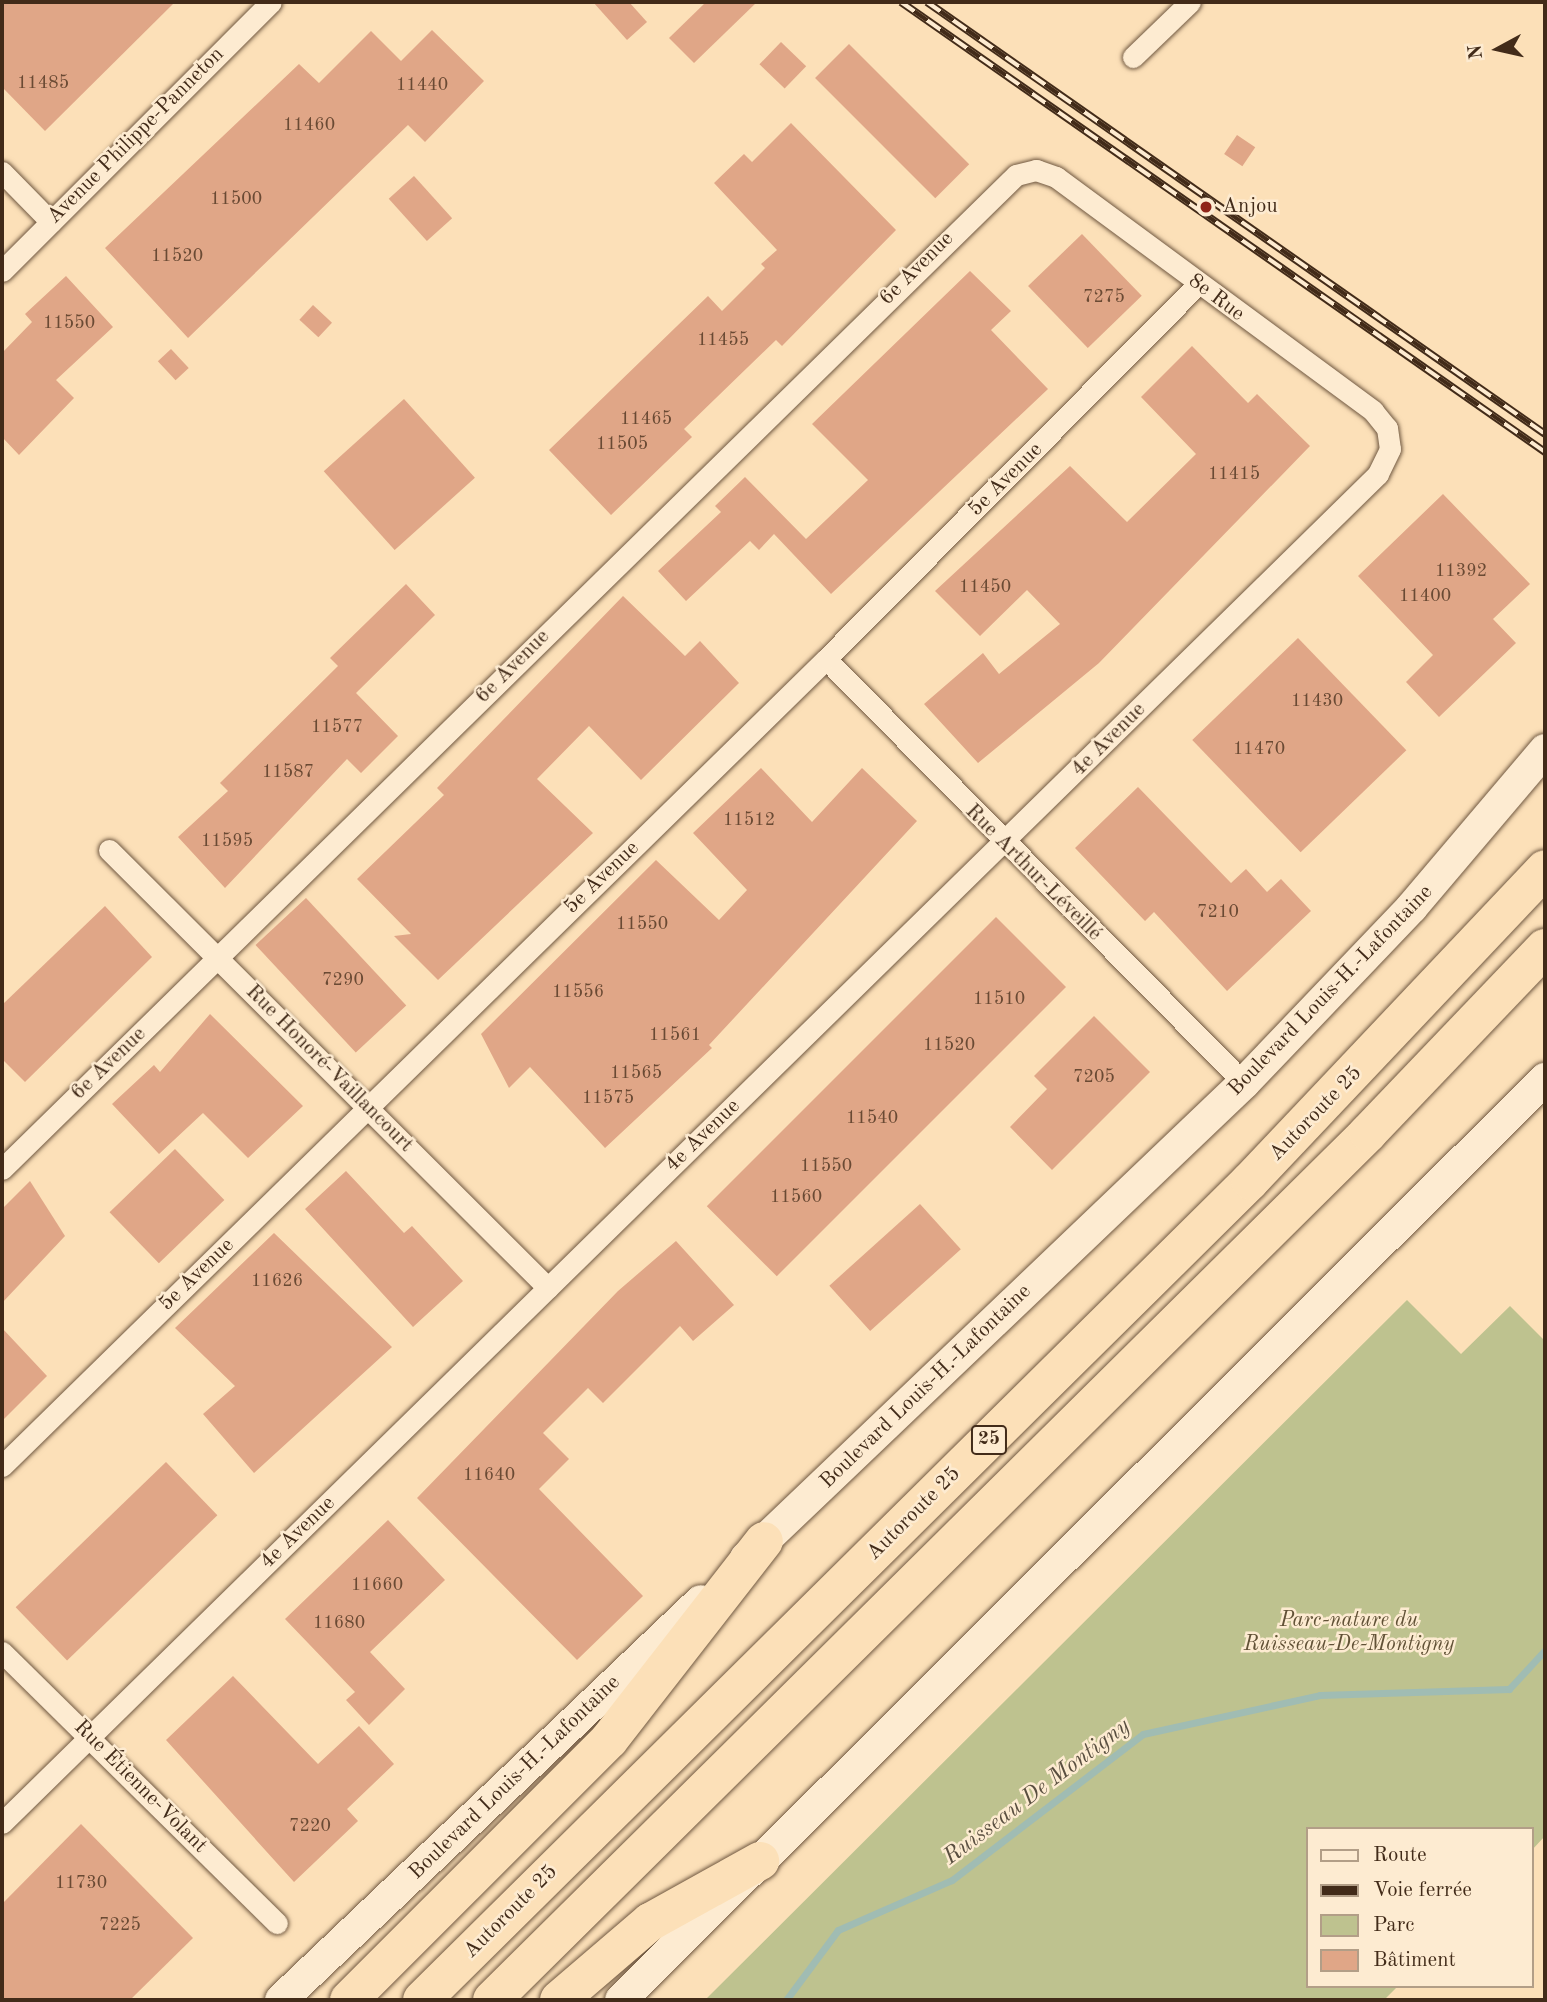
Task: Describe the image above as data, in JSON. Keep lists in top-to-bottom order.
{
  "streets": {
    "highway": ["Autoroute 25", "25"],
    "main road": ["Boulevard Louis-H.-Lafontaine"],
    "street": [
      "Avenue Philippe-Panneton",
      "6e Avenue",
      "8e Rue",
      "5e Avenue",
      "4e Avenue",
      "Rue Arthur-Léveillé",
      "Rue Honoré-Vaillancourt",
      "Rue Étienne-Volant"
    ]
  },
  "crossings": [
    ["6e Avenue", "8e Rue"],
    ["6e Avenue", "Rue Honoré-Vaillancourt"],
    ["8e Rue", "5e Avenue"],
    ["8e Rue", "4e Avenue"],
    ["5e Avenue", "Rue Arthur-Léveillé"],
    ["5e Avenue", "Rue Honoré-Vaillancourt"],
    ["4e Avenue", "Rue Arthur-Léveillé"],
    ["4e Avenue", "Rue Honoré-Vaillancourt"],
    ["4e Avenue", "Rue Étienne-Volant"],
    ["Rue Arthur-Léveillé", "Boulevard Louis-H.-Lafontaine"]
  ],
  "water": ["Ruisseau De Montigny"],
  "parks": ["Parc-nature du Ruisseau-De-Montigny"],
  "places": ["Anjou"],
  "house_numbers": [
    "11485",
    "11440",
    "11460",
    "11500",
    "11520",
    "7275",
    "11550",
    "11455",
    "11465",
    "11505",
    "11415",
    "11392",
    "11450",
    "11400",
    "11430",
    "11577",
    "11470",
    "11587",
    "11512",
    "11595",
    "7210",
    "11550",
    "7290",
    "11556",
    "11510",
    "11561",
    "11520",
    "11565",
    "7205",
    "11575",
    "11540",
    "11550",
    "11560",
    "11626",
    "11640",
    "11660",
    "11680",
    "7220",
    "11730",
    "7225"
  ],
  "legend": [
    "Route",
    "Voie ferrée",
    "Parc",
    "Bâtiment"
  ],
  "north": "left"
}
